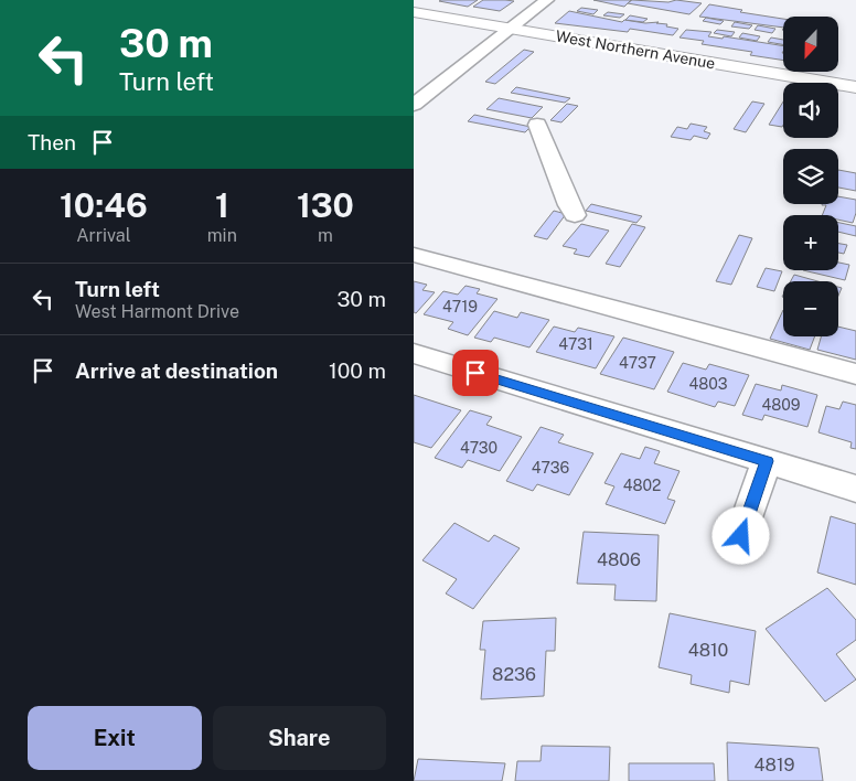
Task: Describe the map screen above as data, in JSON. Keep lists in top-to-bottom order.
{
  "streets": {
    "main road": ["West Northern Avenue"]
  },
  "house_numbers": [
    "4719",
    "4731",
    "4737",
    "4803",
    "4809",
    "4730",
    "4736",
    "4802",
    "4806",
    "4810",
    "8236",
    "4819"
  ],
  "north": "bottom",
  "page": {
    "turn": ["30 m", "Turn left"],
    "map_buttons": ["+", "−"],
    "then": "Then",
    "eta": [
      "10:46",
      "Arrival",
      "1",
      "min",
      "130",
      "m"
    ],
    "list": [
      {
        "name": "Turn left",
        "note": "West Harmont Drive",
        "value": "30 m"
      },
      {
        "name": "Arrive at destination",
        "value": "100 m"
      }
    ],
    "buttons": ["Exit", "Share"]
  }
}
